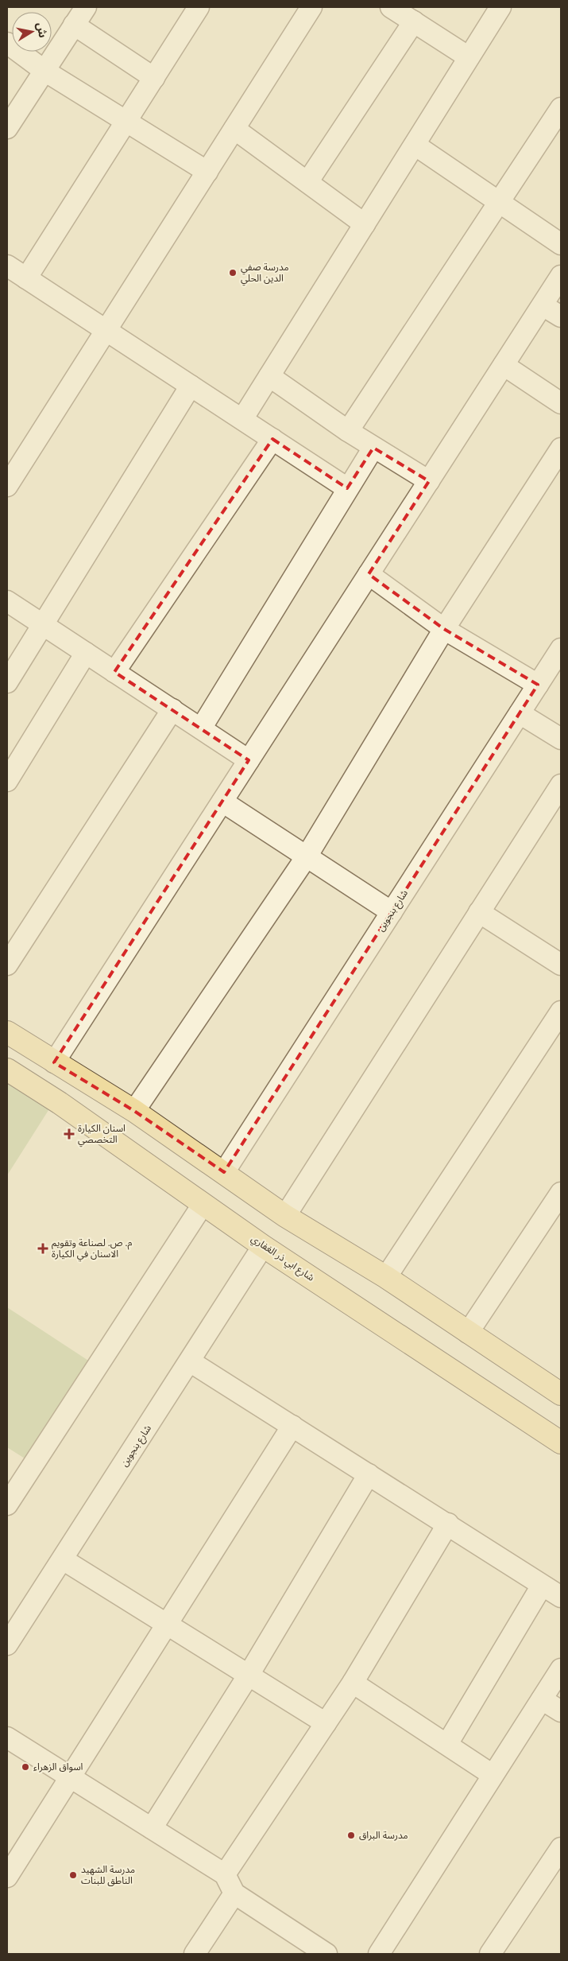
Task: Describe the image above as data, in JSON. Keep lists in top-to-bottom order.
{
  "streets": {
    "main road": ["شارع ابي ذر الغفاري"],
    "street": ["شارع بنجوين"]
  },
  "crossings": [
    ["شارع بنجوين", "شارع ابي ذر الغفاري"]
  ],
  "places": {
    "other": [
      "مدرسة صفي الدين الحلي",
      "اسواق الزهراء",
      "مدرسة البراق",
      "مدرسة الشهيد الناطق للبنات"
    ],
    "health": ["اسنان الكيارة التخصصي", "م. ص. لصناعة وتقويم الاسنان في الكيارة"]
  },
  "north": "right"
}
